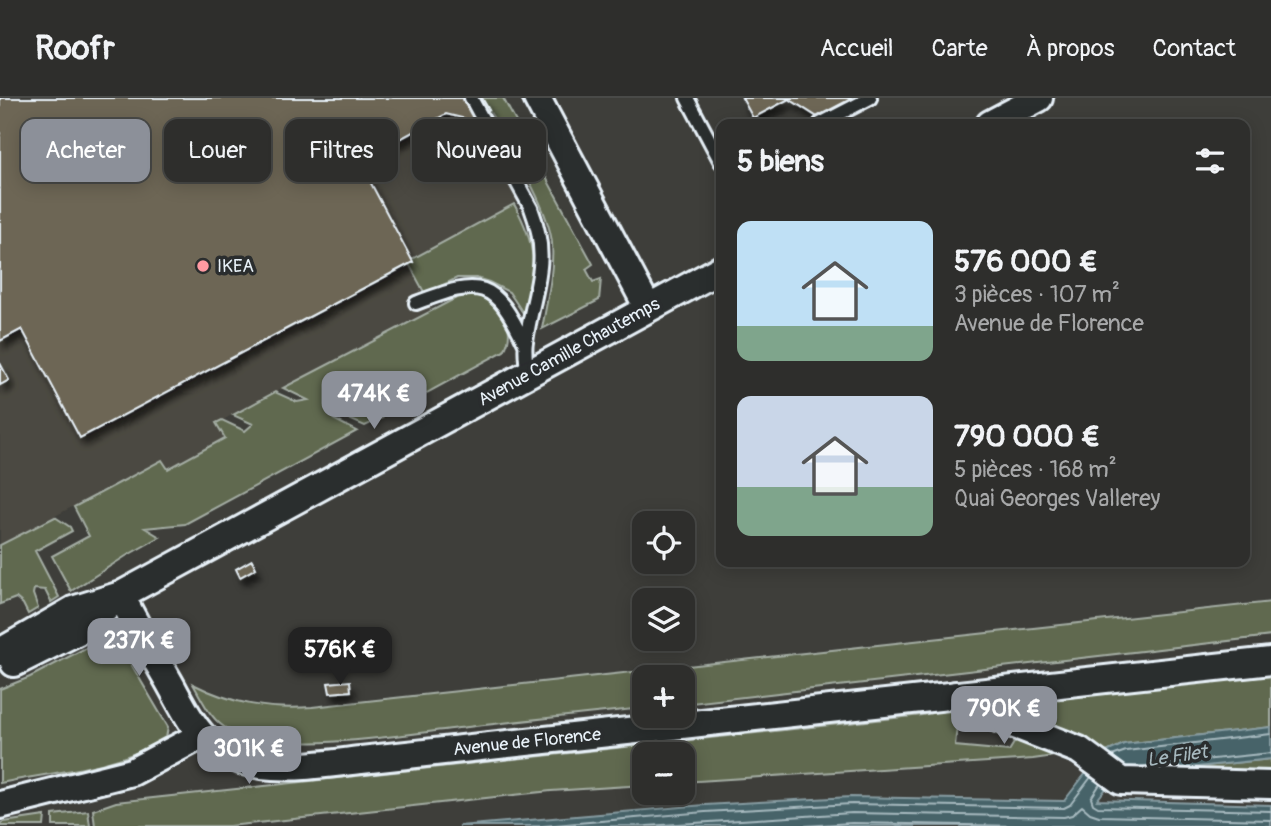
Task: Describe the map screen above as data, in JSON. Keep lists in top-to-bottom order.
{
  "streets": {
    "street": ["Avenue Camille Chautemps", "Avenue de Florence"]
  },
  "crossings": [
    ["Avenue Camille Chautemps", "Avenue de Florence"]
  ],
  "water": ["Le Filet"],
  "places": ["IKEA"],
  "page": {
    "header": "Roofr",
    "nav": [
      "Accueil",
      "Carte",
      "À propos",
      "Contact"
    ],
    "chip": [
      "Acheter",
      "Louer",
      "Filtres",
      "Nouveau"
    ],
    "heading": "5 biens",
    "list": [
      {
        "name": "576 000 €",
        "note": "3 pièces · 107 m² · Avenue de Florence"
      },
      {
        "name": "790 000 €",
        "note": "5 pièces · 168 m² · Quai Georges Vallerey"
      }
    ],
    "price": [
      "474K €",
      "237K €",
      "576K €",
      "790K €",
      "301K €"
    ],
    "map_buttons": ["+", "−"]
  }
}
